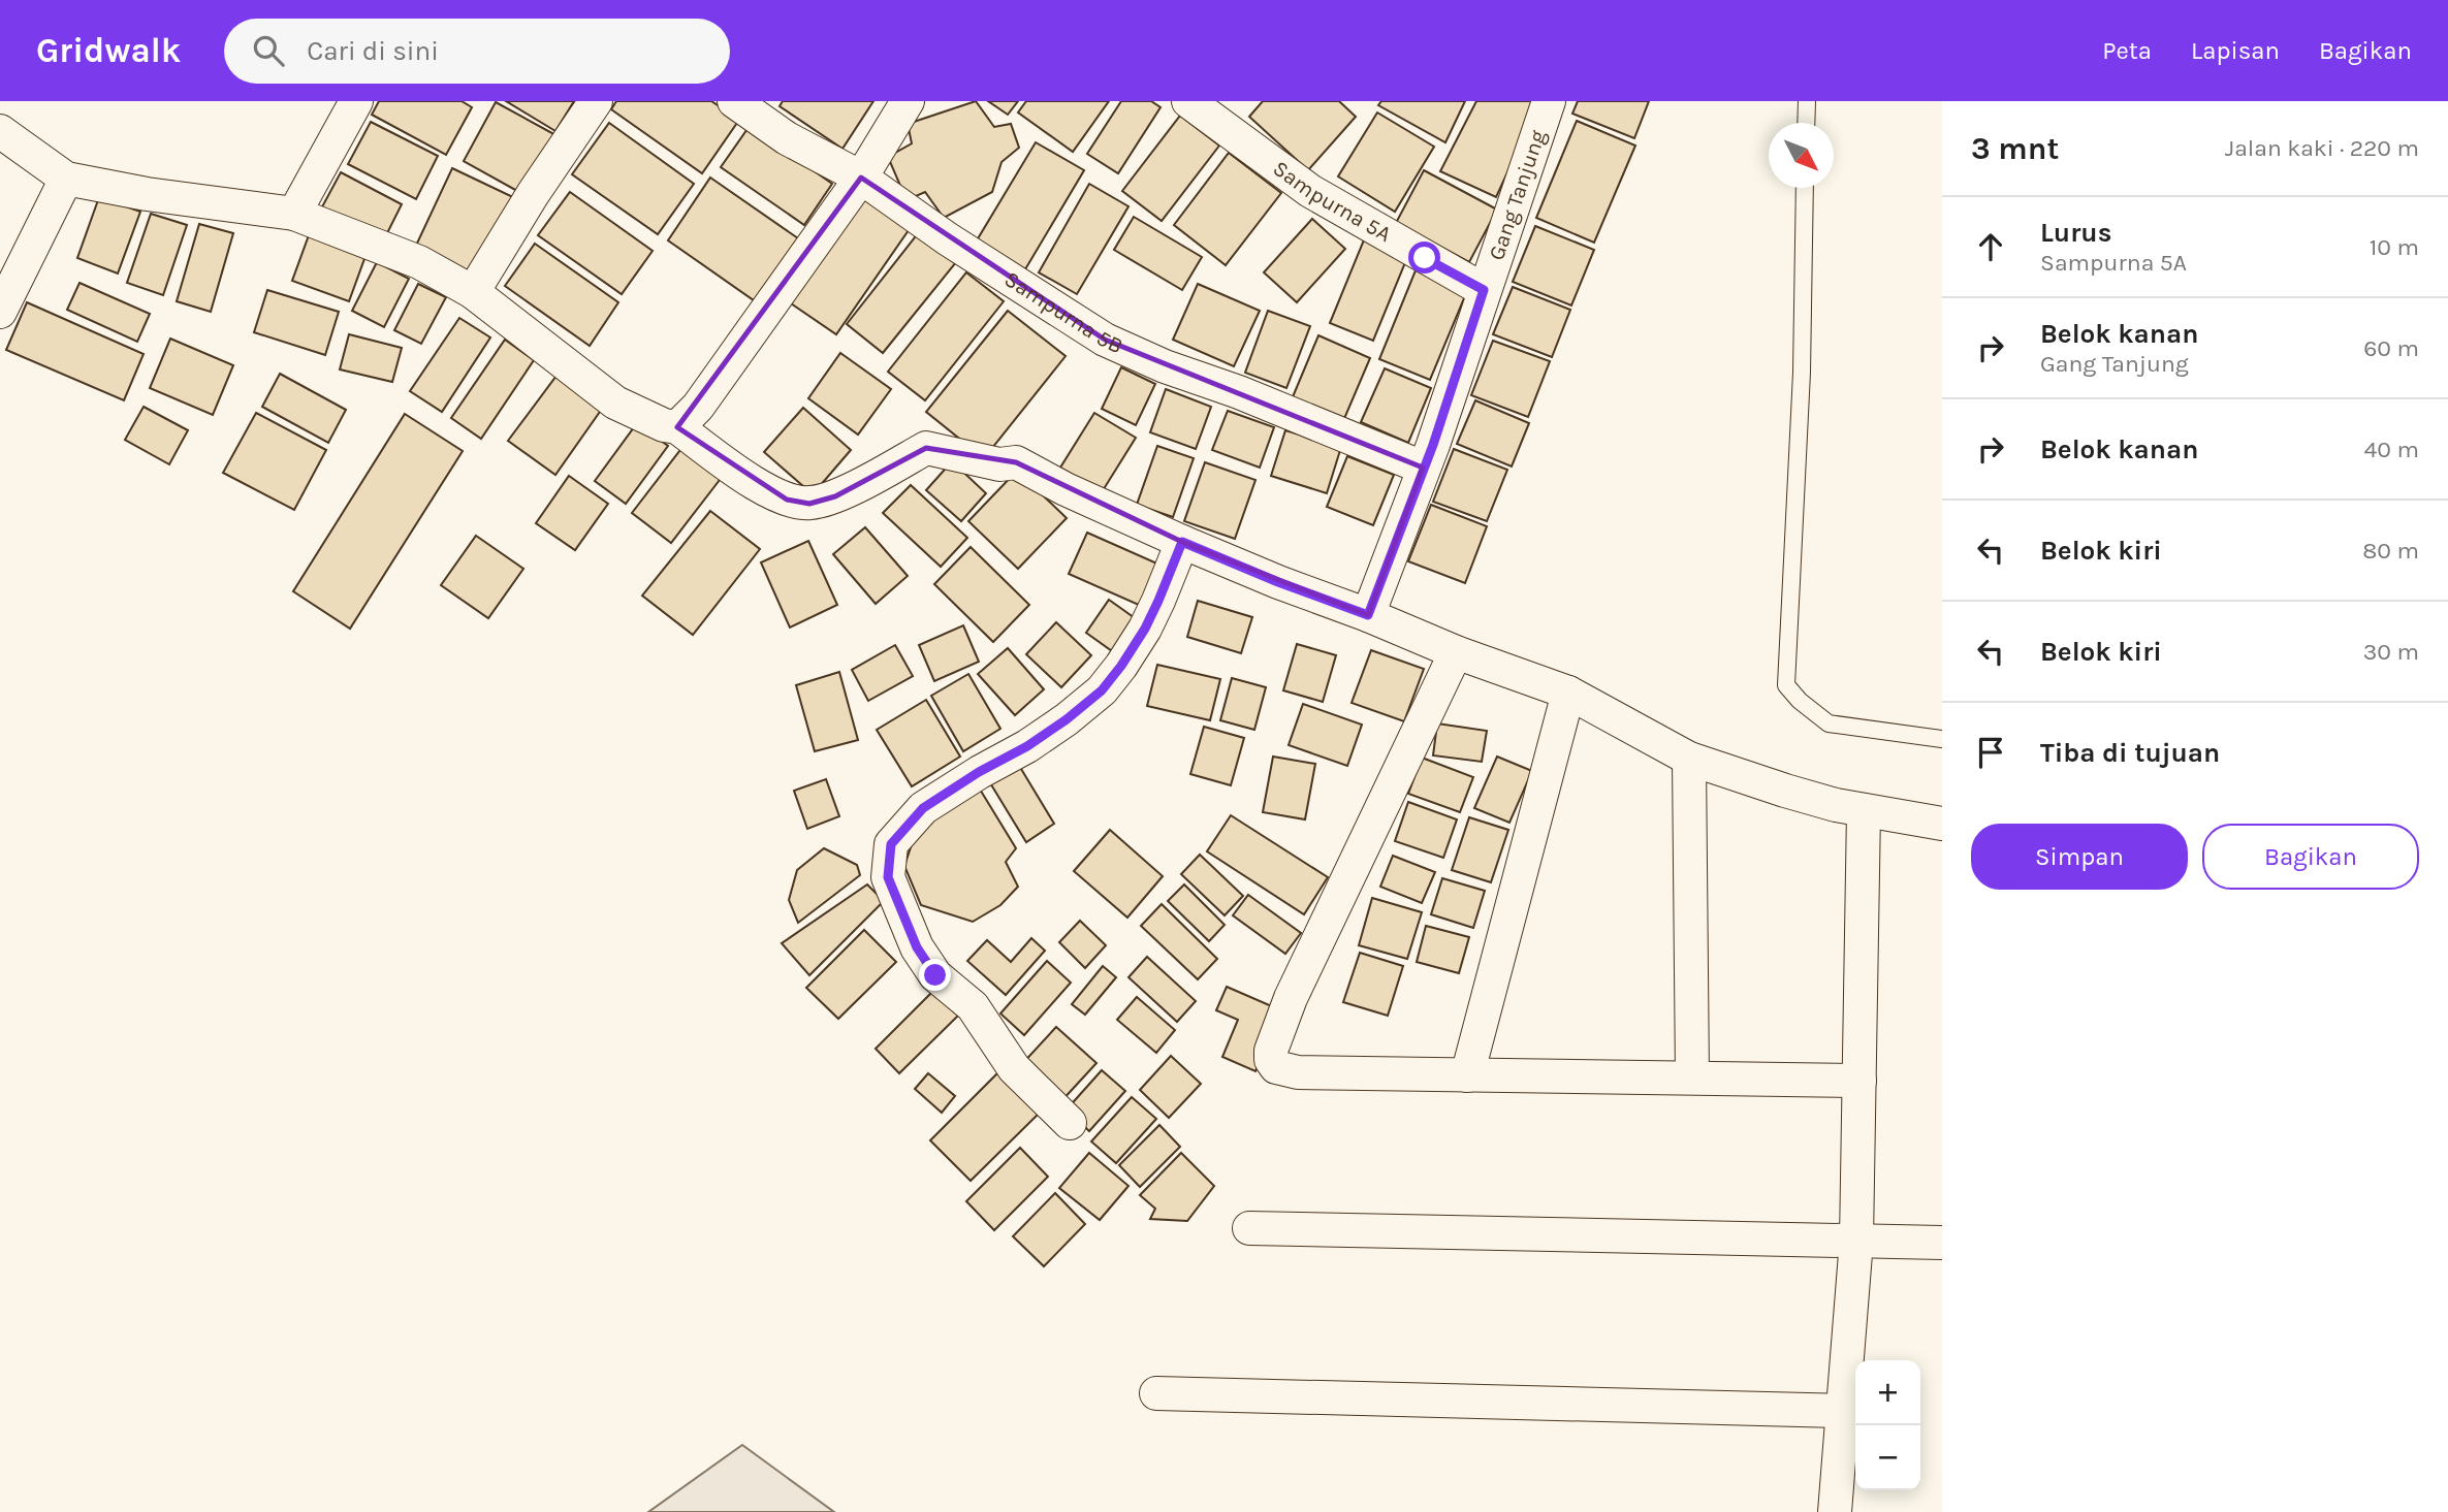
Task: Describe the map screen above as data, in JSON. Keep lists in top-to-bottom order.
{
  "streets": {
    "street": ["Gang Tanjung", "Sampurna 5A", "Sampurna 5B"]
  },
  "crossings": [
    ["Gang Tanjung", "Sampurna 5A"],
    ["Gang Tanjung", "Sampurna 5B"]
  ],
  "north": "bottom right",
  "page": {
    "header": "Gridwalk",
    "search": "Cari di sini",
    "nav": ["Peta", "Lapisan", "Bagikan"],
    "heading": ["3 mnt", "Jalan kaki · 220 m"],
    "list": [
      ["Lurus", "Sampurna 5A", "10 m"],
      ["Belok kanan", "Gang Tanjung", "60 m"],
      ["Belok kanan", "40 m"],
      ["Belok kiri", "80 m"],
      ["Belok kiri", "30 m"],
      "Tiba di tujuan"
    ],
    "buttons": ["Simpan", "Bagikan"],
    "map_buttons": ["+", "−"]
  }
}
